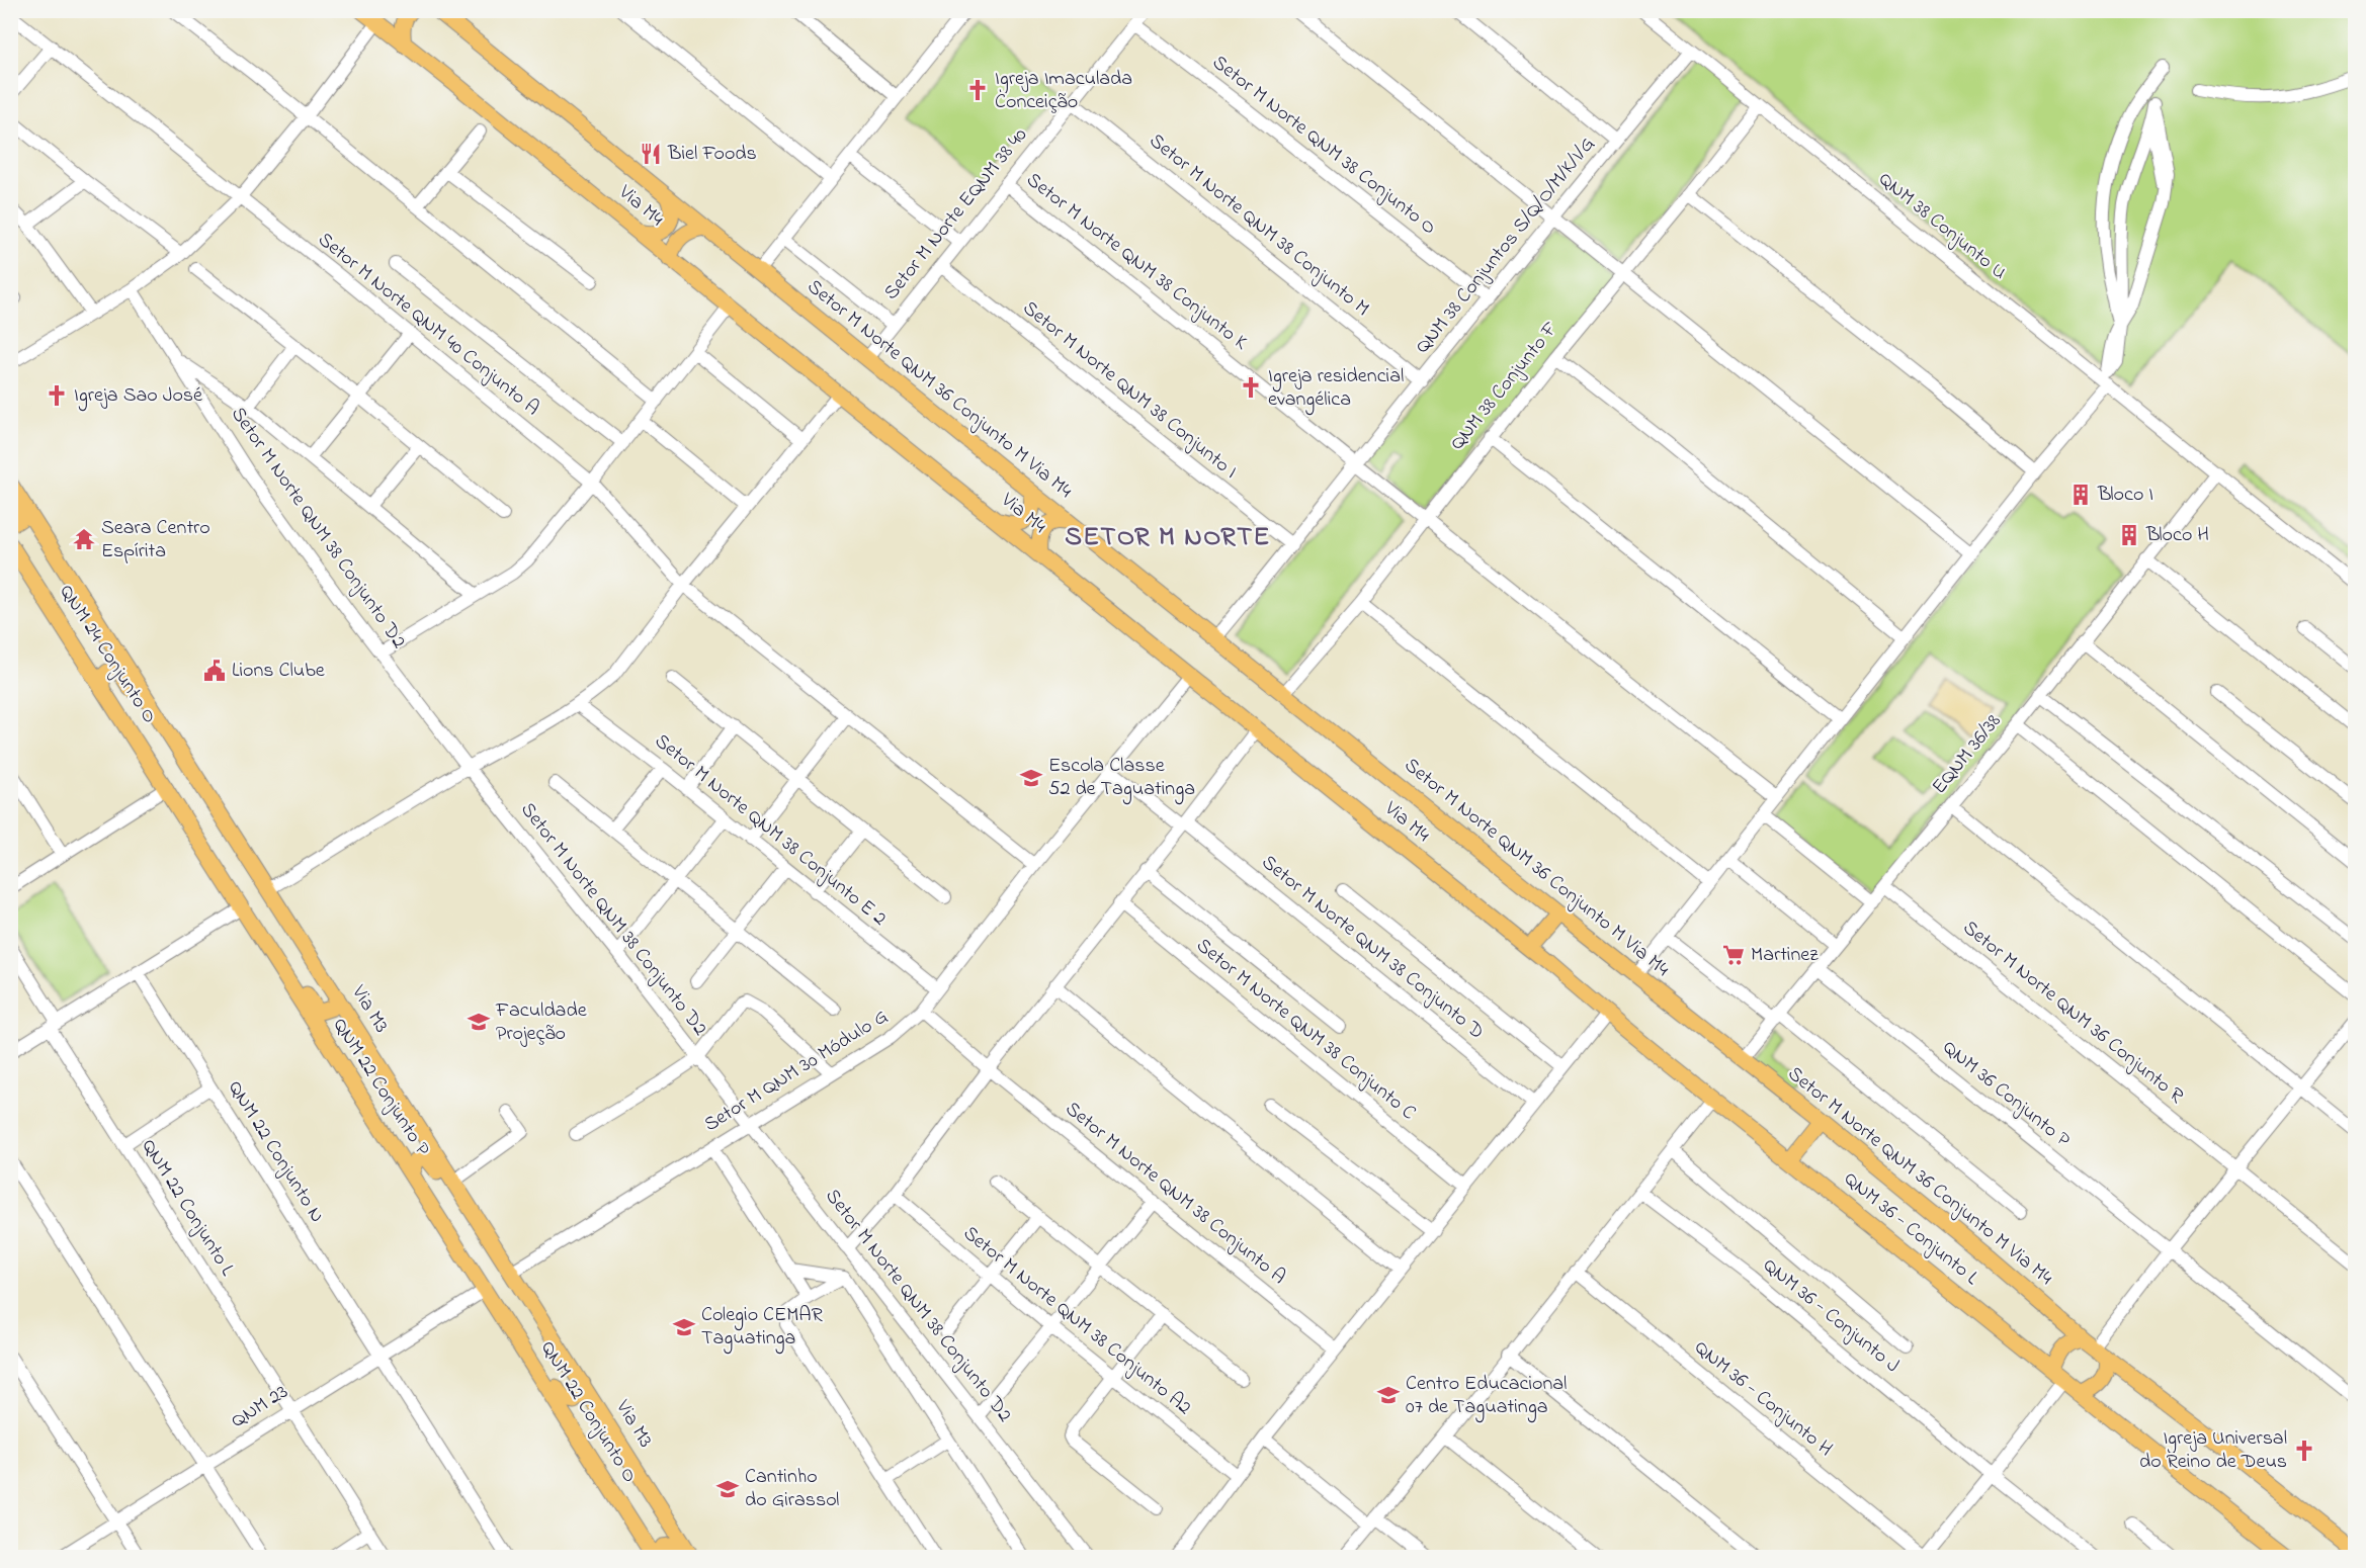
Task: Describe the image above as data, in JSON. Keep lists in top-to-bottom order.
{
  "streets": {
    "main road": [
      "Via M4",
      "Setor M Norte QNM 36 Conjunto M Via M4",
      "QNM 24 Conjunto O",
      "Via M3",
      "QNM 22 Conjunto P",
      "QNM 36 - Conjunto L",
      "QNM 22 Conjunto O"
    ],
    "street": [
      "Setor M Norte QNM 38 Conjunto O",
      "Setor M Norte EQNM 38 40",
      "Setor M Norte QNM 38 Conjunto M",
      "QNM 38 Conjunto U",
      "QNM 38 Conjuntos S/Q/O/M/K/I/G",
      "Setor M Norte QNM 38 Conjunto K",
      "Setor M Norte QNM 40 Conjunto A",
      "QNM 38 Conjunto F",
      "Setor M Norte QNM 38 Conjunto I",
      "Setor M Norte QNM 38 Conjunto D2",
      "EQNM 36/38",
      "Setor M Norte QNM 38 Conjunto E 2",
      "Setor M Norte QNM 38 Conjunto D",
      "Setor M Norte QNM 36 Conjunto R",
      "Setor M Norte QNM 38 Conjunto C",
      "Setor M QNM 30 Módulo G",
      "QNM 36 Conjunto P",
      "QNM 22 Conjunto N",
      "Setor M Norte QNM 38 Conjunto A",
      "QNM 22 Conjunto L",
      "QNM 36 - Conjunto J",
      "Setor M Norte QNM 38 Conjunto A2",
      "QNM 36 - Conjunto H",
      "QNM 23"
    ]
  },
  "crossings": [
    ["Setor M Norte QNM 38 Conjunto O", "Setor M Norte EQNM 38 40"],
    ["Setor M Norte QNM 38 Conjunto O", "QNM 38 Conjuntos S/Q/O/M/K/I/G"],
    ["Via M4", "Setor M Norte QNM 36 Conjunto M Via M4"],
    ["Via M4", "Setor M QNM 30 Módulo G"],
    ["Via M4", "QNM 36 - Conjunto L"],
    ["Setor M Norte EQNM 38 40", "Setor M Norte QNM 38 Conjunto M"],
    ["Setor M Norte EQNM 38 40", "Setor M Norte QNM 38 Conjunto K"],
    ["Setor M Norte EQNM 38 40", "Setor M Norte QNM 36 Conjunto M Via M4"],
    ["Setor M Norte EQNM 38 40", "Setor M Norte QNM 38 Conjunto I"],
    ["Setor M Norte QNM 38 Conjunto M", "QNM 38 Conjuntos S/Q/O/M/K/I/G"],
    ["QNM 38 Conjunto U", "QNM 38 Conjuntos S/Q/O/M/K/I/G"],
    ["QNM 38 Conjunto U", "QNM 38 Conjunto F"],
    ["QNM 38 Conjunto U", "EQNM 36/38"],
    ["QNM 38 Conjuntos S/Q/O/M/K/I/G", "Setor M Norte QNM 38 Conjunto K"],
    ["QNM 38 Conjuntos S/Q/O/M/K/I/G", "Setor M Norte QNM 36 Conjunto M Via M4"],
    ["QNM 38 Conjuntos S/Q/O/M/K/I/G", "Setor M Norte QNM 38 Conjunto I"],
    ["Setor M Norte QNM 38 Conjunto K", "QNM 38 Conjunto F"],
    ["Setor M Norte QNM 40 Conjunto A", "Setor M QNM 30 Módulo G"],
    ["QNM 38 Conjunto F", "Setor M Norte QNM 36 Conjunto M Via M4"],
    ["Setor M Norte QNM 36 Conjunto M Via M4", "EQNM 36/38"],
    ["Setor M Norte QNM 36 Conjunto M Via M4", "QNM 36 - Conjunto L"],
    ["Setor M Norte QNM 38 Conjunto D2", "Setor M QNM 30 Módulo G"],
    ["EQNM 36/38", "Setor M Norte QNM 36 Conjunto R"],
    ["EQNM 36/38", "QNM 36 Conjunto P"],
    ["Setor M Norte QNM 38 Conjunto E 2", "Setor M QNM 30 Módulo G"],
    ["Setor M Norte QNM 38 Conjunto D", "Setor M QNM 30 Módulo G"],
    ["Via M3", "Setor M QNM 30 Módulo G"],
    ["Setor M QNM 30 Módulo G", "Setor M Norte QNM 38 Conjunto A"],
    ["QNM 22 Conjunto P", "QNM 23"],
    ["QNM 22 Conjunto P", "QNM 22 Conjunto O"],
    ["QNM 22 Conjunto N", "QNM 23"],
    ["QNM 22 Conjunto L", "QNM 23"],
    ["QNM 23", "QNM 22 Conjunto O"]
  ],
  "districts": ["SETOR M NORTE"],
  "places": {
    "church": [
      "Igreja Imaculada Conceição",
      "Igreja residencial evangélica",
      "Igreja Sao José",
      "Igreja Universal do Reino de Deus"
    ],
    "restaurant": ["Biel Foods"],
    "building": ["Bloco I", "Bloco H"],
    "temple": ["Seara Centro Espírita"],
    "public building": ["Lions Clube"],
    "school or university": [
      "Escola Classe 52 de Taguatinga",
      "Faculdade Projeção",
      "Colegio CEMAR Taguatinga",
      "Centro Educacional 07 de Taguatinga",
      "Cantinho do Girassol"
    ],
    "supermarket": ["Martinez"]
  }
}
